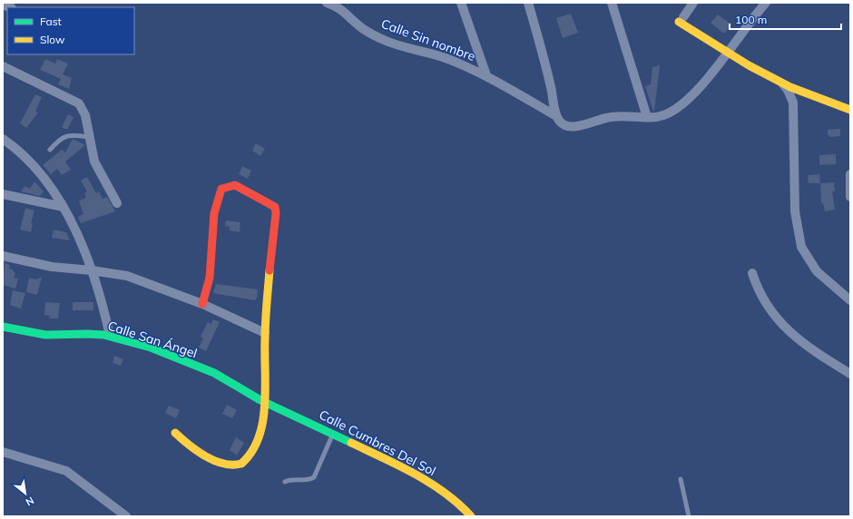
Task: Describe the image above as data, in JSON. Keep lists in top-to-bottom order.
{
  "streets": {
    "street": ["Calle Sin nombre", "Calle San Ángel", "Calle Cumbres Del Sol"]
  },
  "crossings": [
    ["Calle San Ángel", "Calle Cumbres Del Sol"]
  ],
  "legend": ["Fast", "Slow"],
  "scale_bar": "100 m",
  "north": "bottom right"
}
